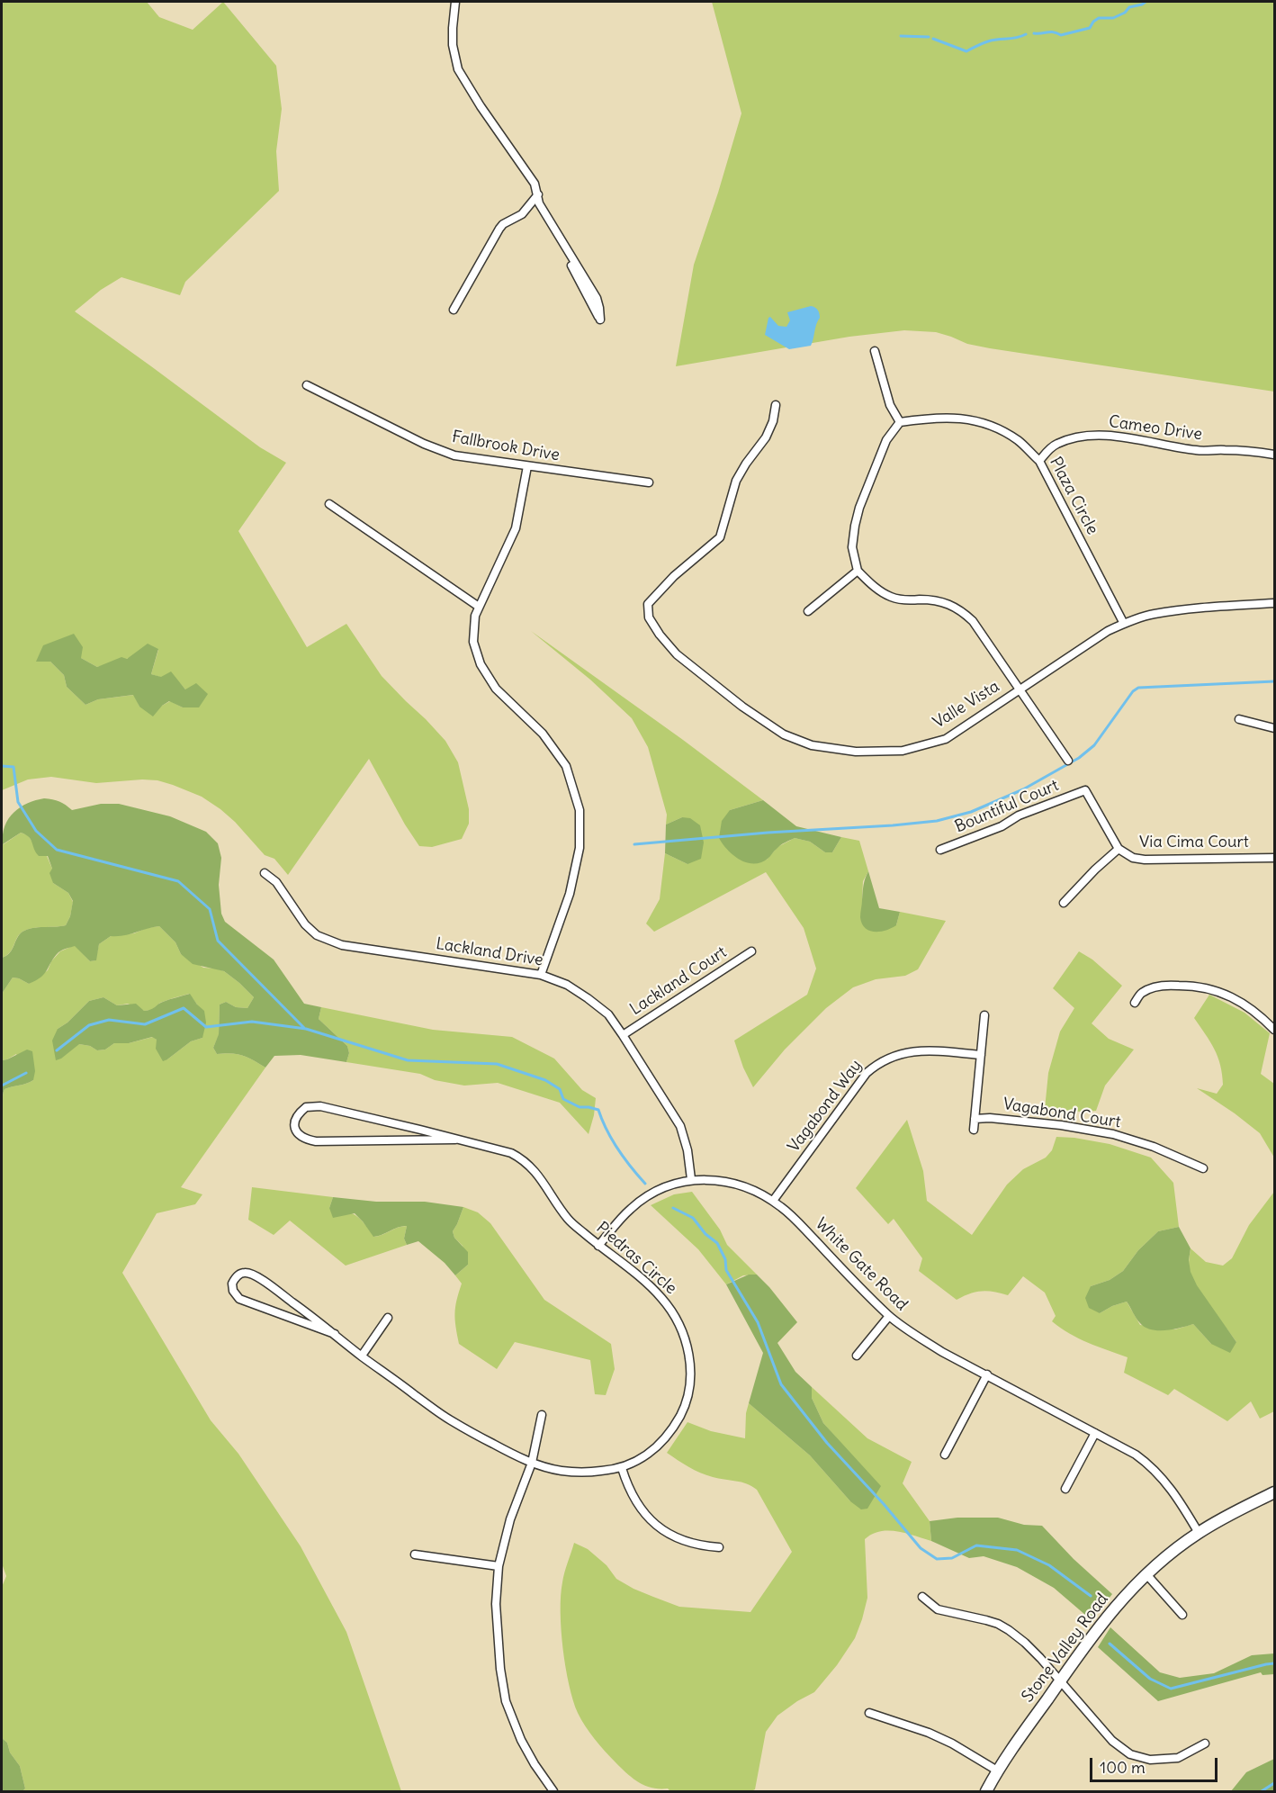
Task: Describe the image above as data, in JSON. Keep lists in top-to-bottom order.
{
  "streets": {
    "street": [
      "Cameo Drive",
      "Fallbrook Drive",
      "Plaza Circle",
      "Valle Vista",
      "Bountiful Court",
      "Via Cima Court",
      "Lackland Drive",
      "Lackland Court",
      "Vagabond Way",
      "Vagabond Court",
      "Piedras Circle",
      "White Gate Road",
      "Stone Valley Road"
    ]
  },
  "crossings": [
    ["Cameo Drive", "Plaza Circle"],
    ["Plaza Circle", "Valle Vista"],
    ["Bountiful Court", "Via Cima Court"],
    ["Lackland Drive", "Lackland Court"],
    ["Lackland Drive", "White Gate Road"],
    ["Vagabond Way", "White Gate Road"],
    ["Piedras Circle", "White Gate Road"],
    ["White Gate Road", "Stone Valley Road"]
  ],
  "scale_bar": "100 m"
}
